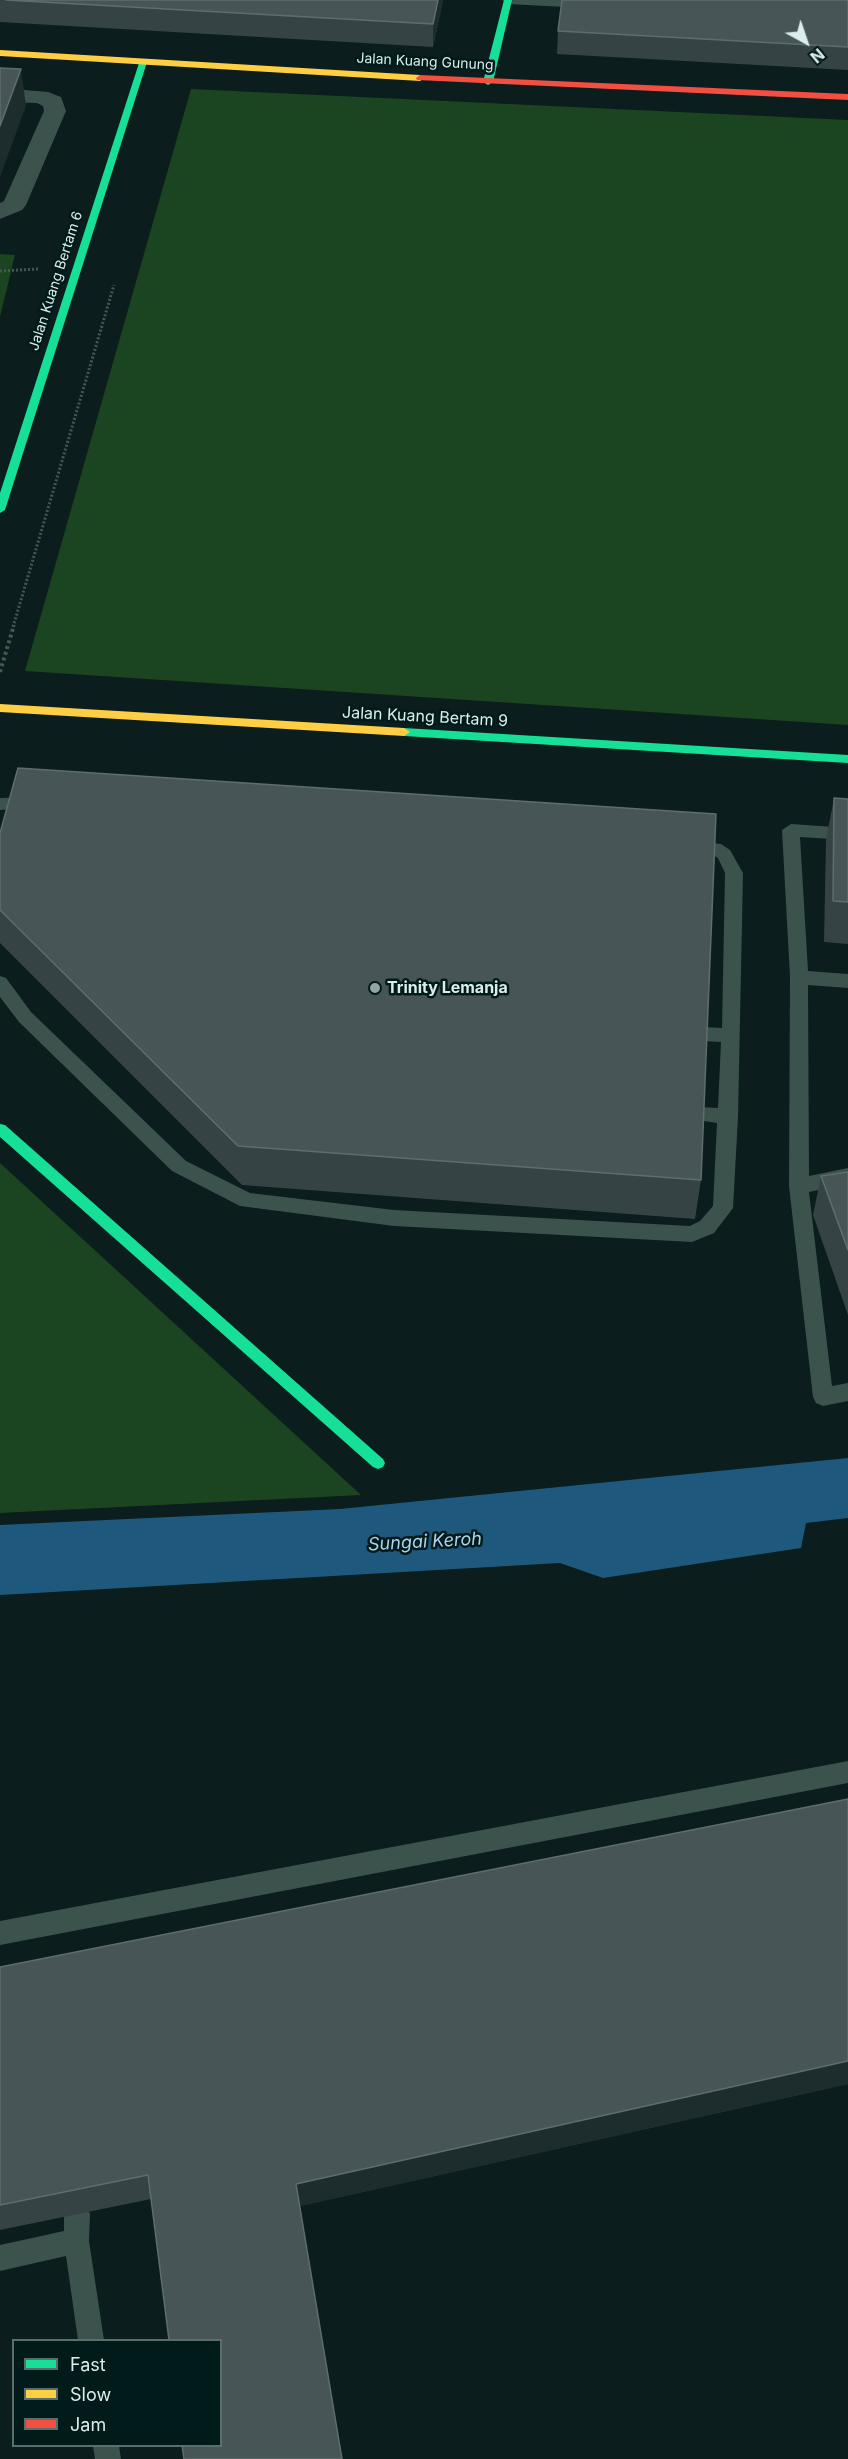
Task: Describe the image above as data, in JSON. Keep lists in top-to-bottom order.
{
  "streets": {
    "street": ["Jalan Kuang Gunung", "Jalan Kuang Bertam 6", "Jalan Kuang Bertam 9"]
  },
  "crossings": [
    ["Jalan Kuang Gunung", "Jalan Kuang Bertam 6"]
  ],
  "water": ["Sungai Keroh"],
  "places": ["Trinity Lemanja"],
  "legend": ["Fast", "Slow", "Jam"],
  "north": "bottom right"
}
